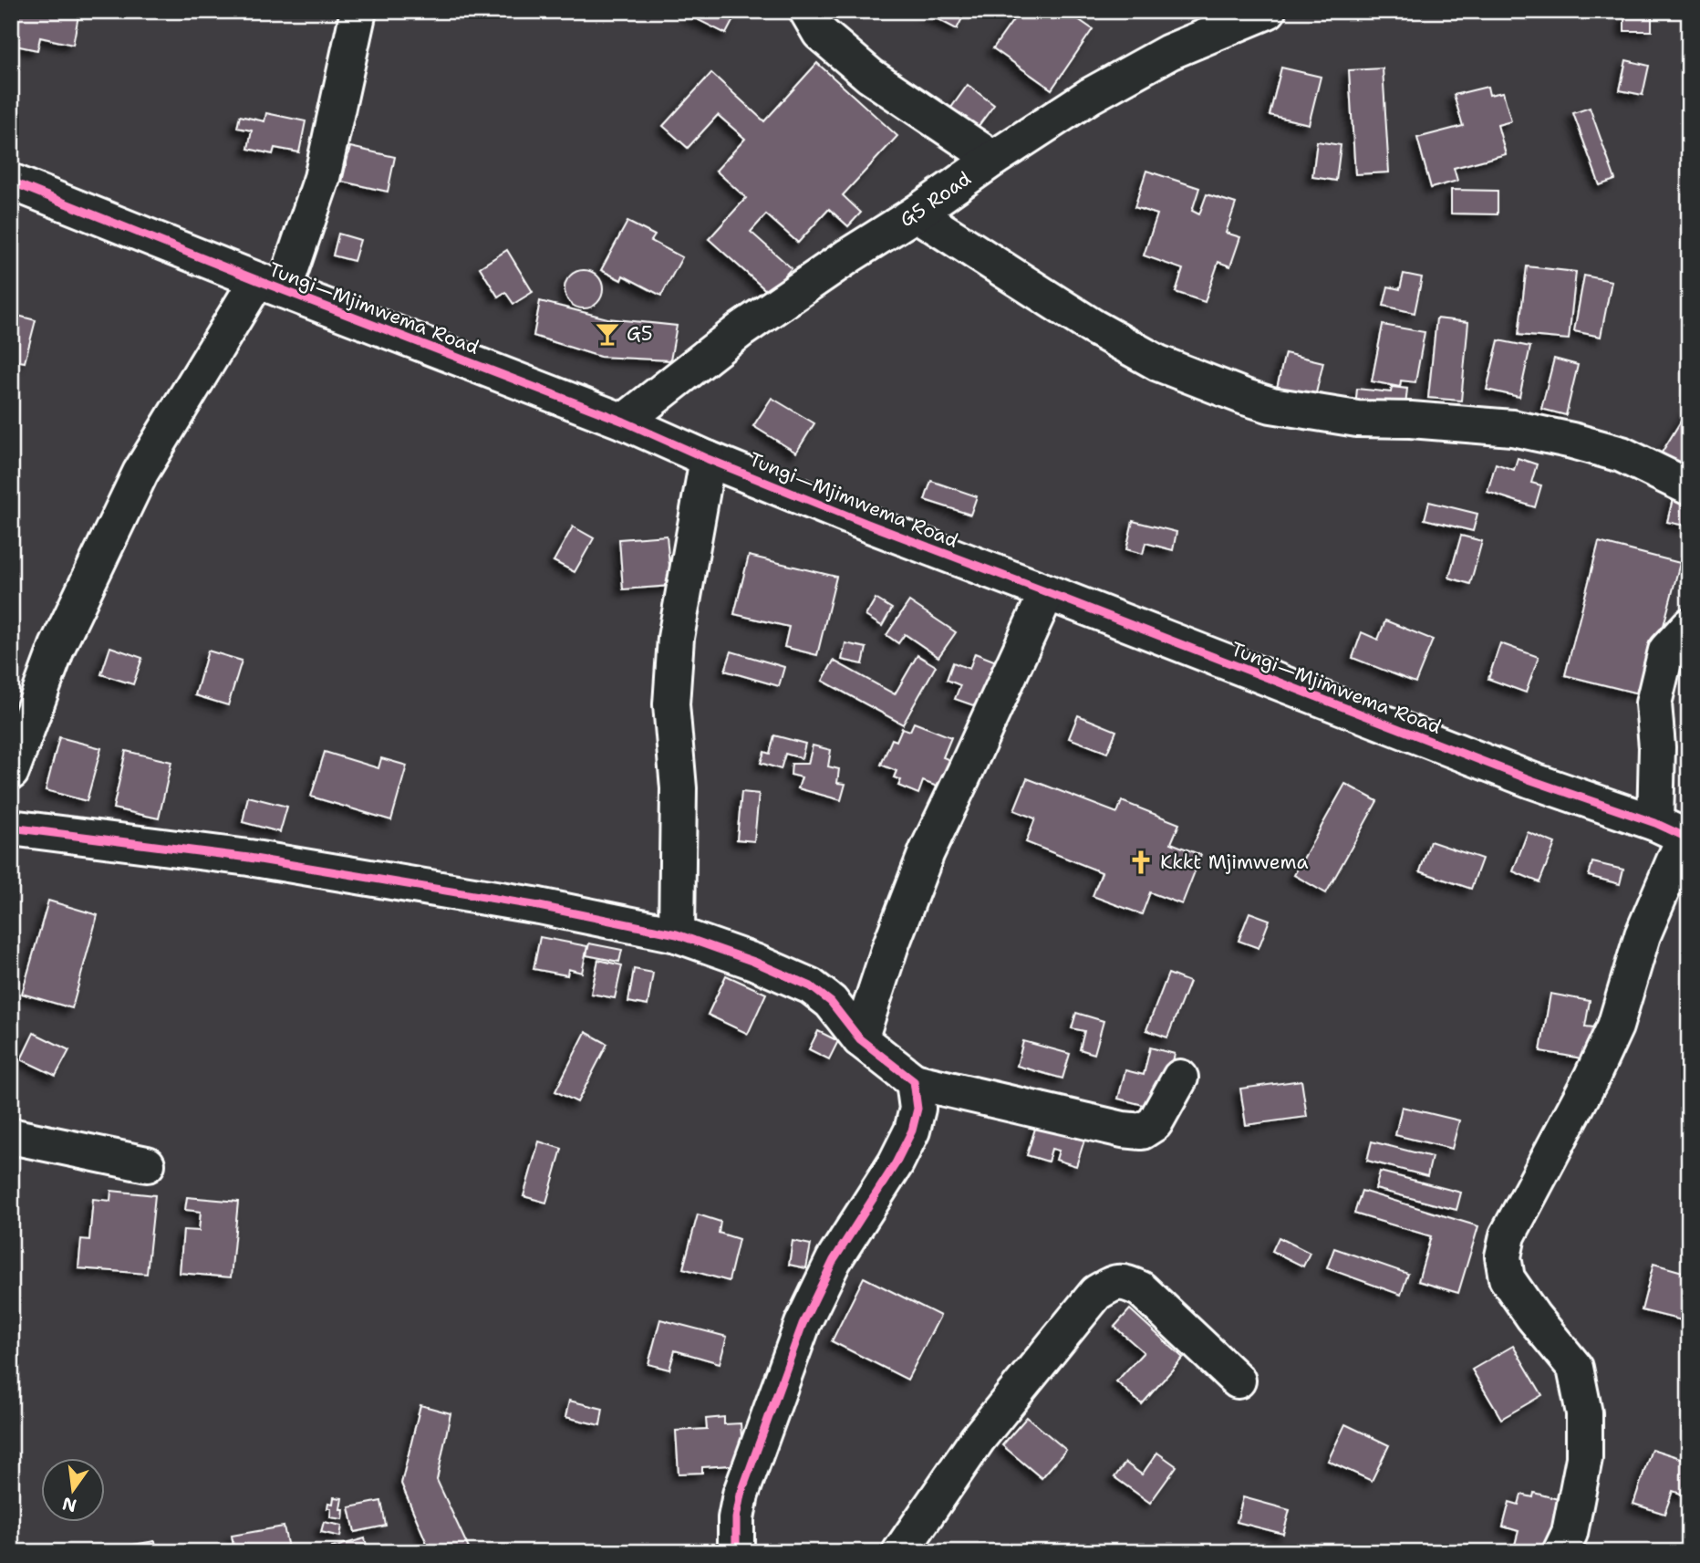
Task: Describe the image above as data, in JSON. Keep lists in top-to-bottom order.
{
  "streets": {
    "street": ["G5 Road", "Tungi—Mjimwema Road"]
  },
  "crossings": [
    ["G5 Road", "Tungi—Mjimwema Road"]
  ],
  "places": {
    "bar": ["G5"],
    "church": ["Kkkt Mjimwema"]
  },
  "north": "bottom"
}
